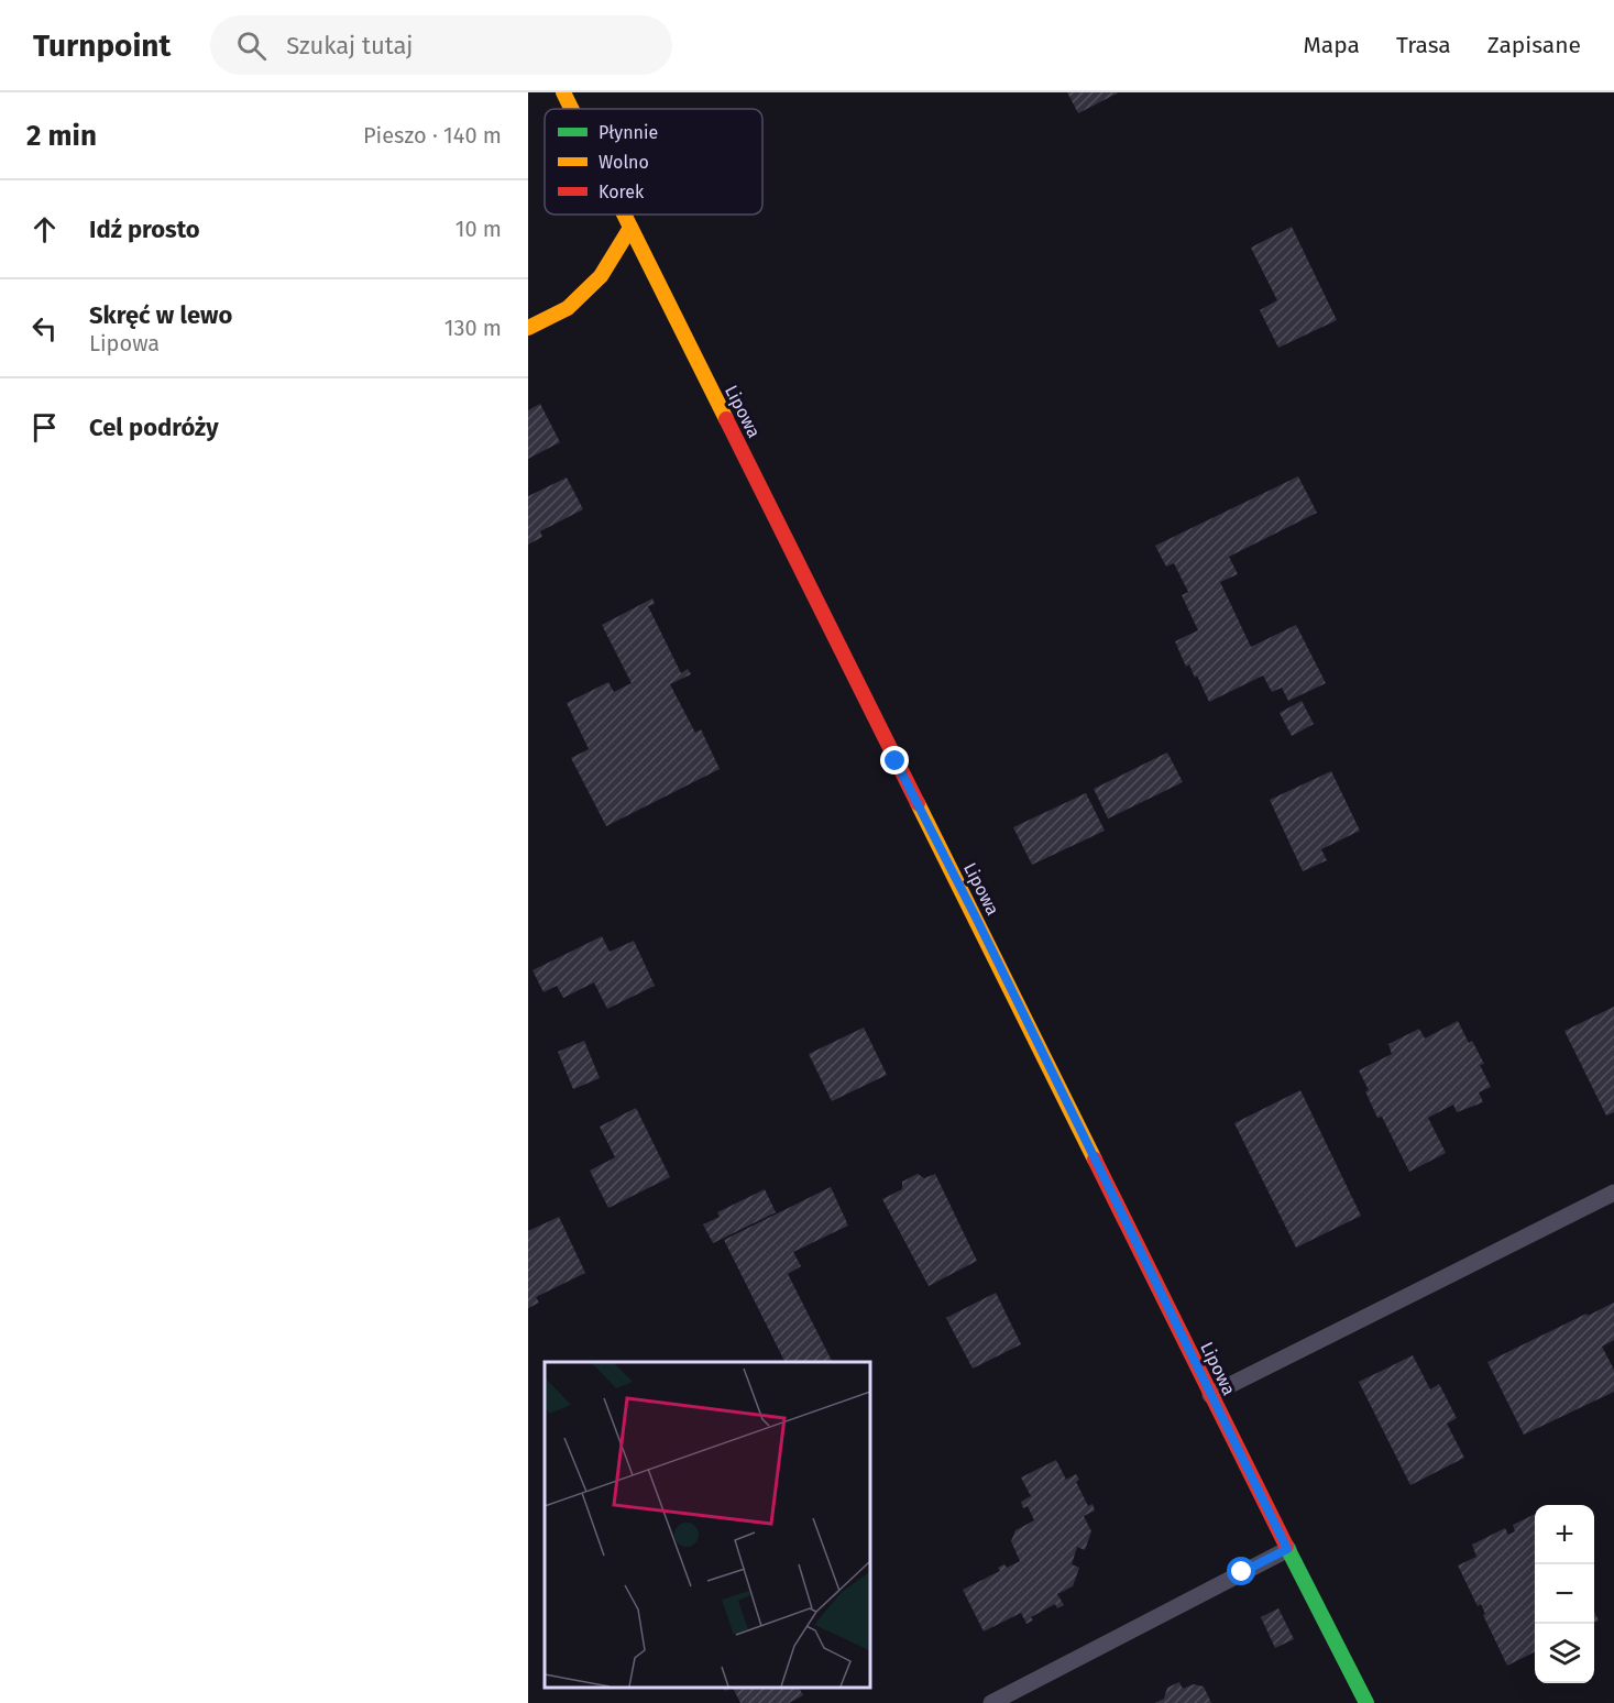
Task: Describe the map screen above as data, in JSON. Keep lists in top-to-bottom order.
{
  "streets": {
    "street": ["Lipowa"]
  },
  "legend": ["Płynnie", "Wolno", "Korek"],
  "page": {
    "header": "Turnpoint",
    "search": "Szukaj tutaj",
    "nav": ["Mapa", "Trasa", "Zapisane"],
    "heading": ["2 min", "Pieszo · 140 m"],
    "list": [
      ["Idź prosto", "10 m"],
      ["Skręć w lewo", "Lipowa", "130 m"],
      "Cel podróży"
    ],
    "map_buttons": ["+", "−"]
  }
}
